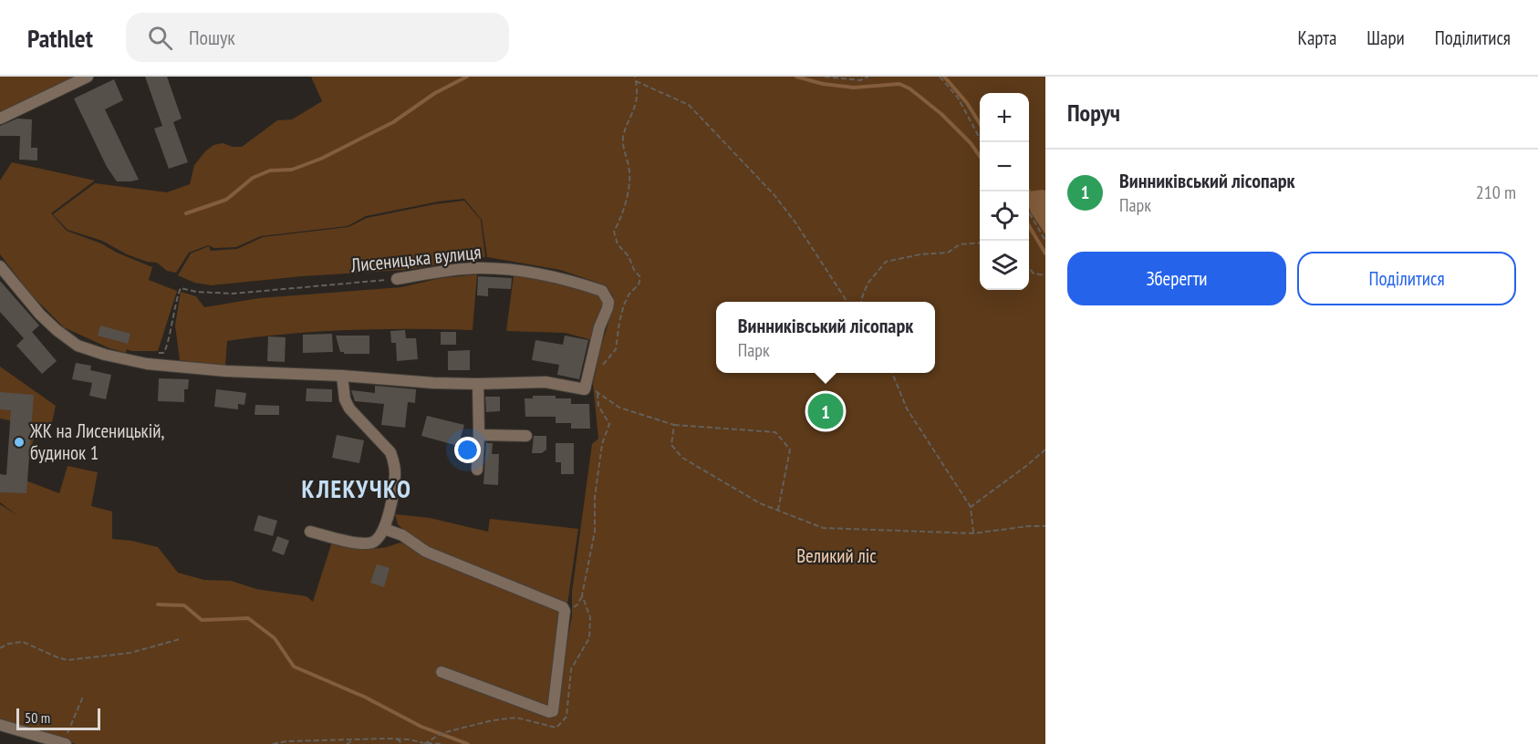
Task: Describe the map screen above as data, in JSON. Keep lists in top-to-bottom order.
{
  "streets": {
    "street": ["Лисеницька вулиця"]
  },
  "districts": ["КЛЕКУЧКО"],
  "parks": ["Великий ліс"],
  "places": ["ЖК на Лисеницькій, будинок 1"],
  "scale_bar": "50 m",
  "page": {
    "header": "Pathlet",
    "search": "Пошук",
    "nav": ["Карта", "Шари", "Поділитися"],
    "heading": "Поруч",
    "map_buttons": ["+", "−"],
    "list": [
      {
        "mark": "1",
        "name": "Винниківський лісопарк",
        "note": "Парк",
        "value": "210 m"
      }
    ],
    "buttons": ["Зберегти", "Поділитися"],
    "popup": ["Винниківський лісопарк", "Парк"],
    "pins": "1",
    "scale": "50 m"
  }
}
